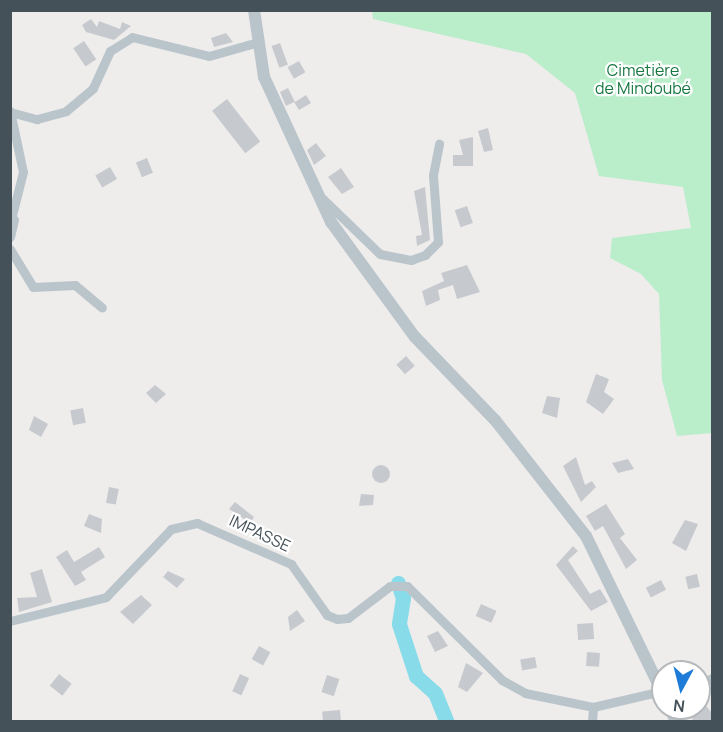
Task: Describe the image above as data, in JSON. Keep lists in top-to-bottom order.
{
  "streets": {
    "street": ["IMPASSE"]
  },
  "parks": ["Cimetière de Mindoubé"],
  "north": "bottom"
}
